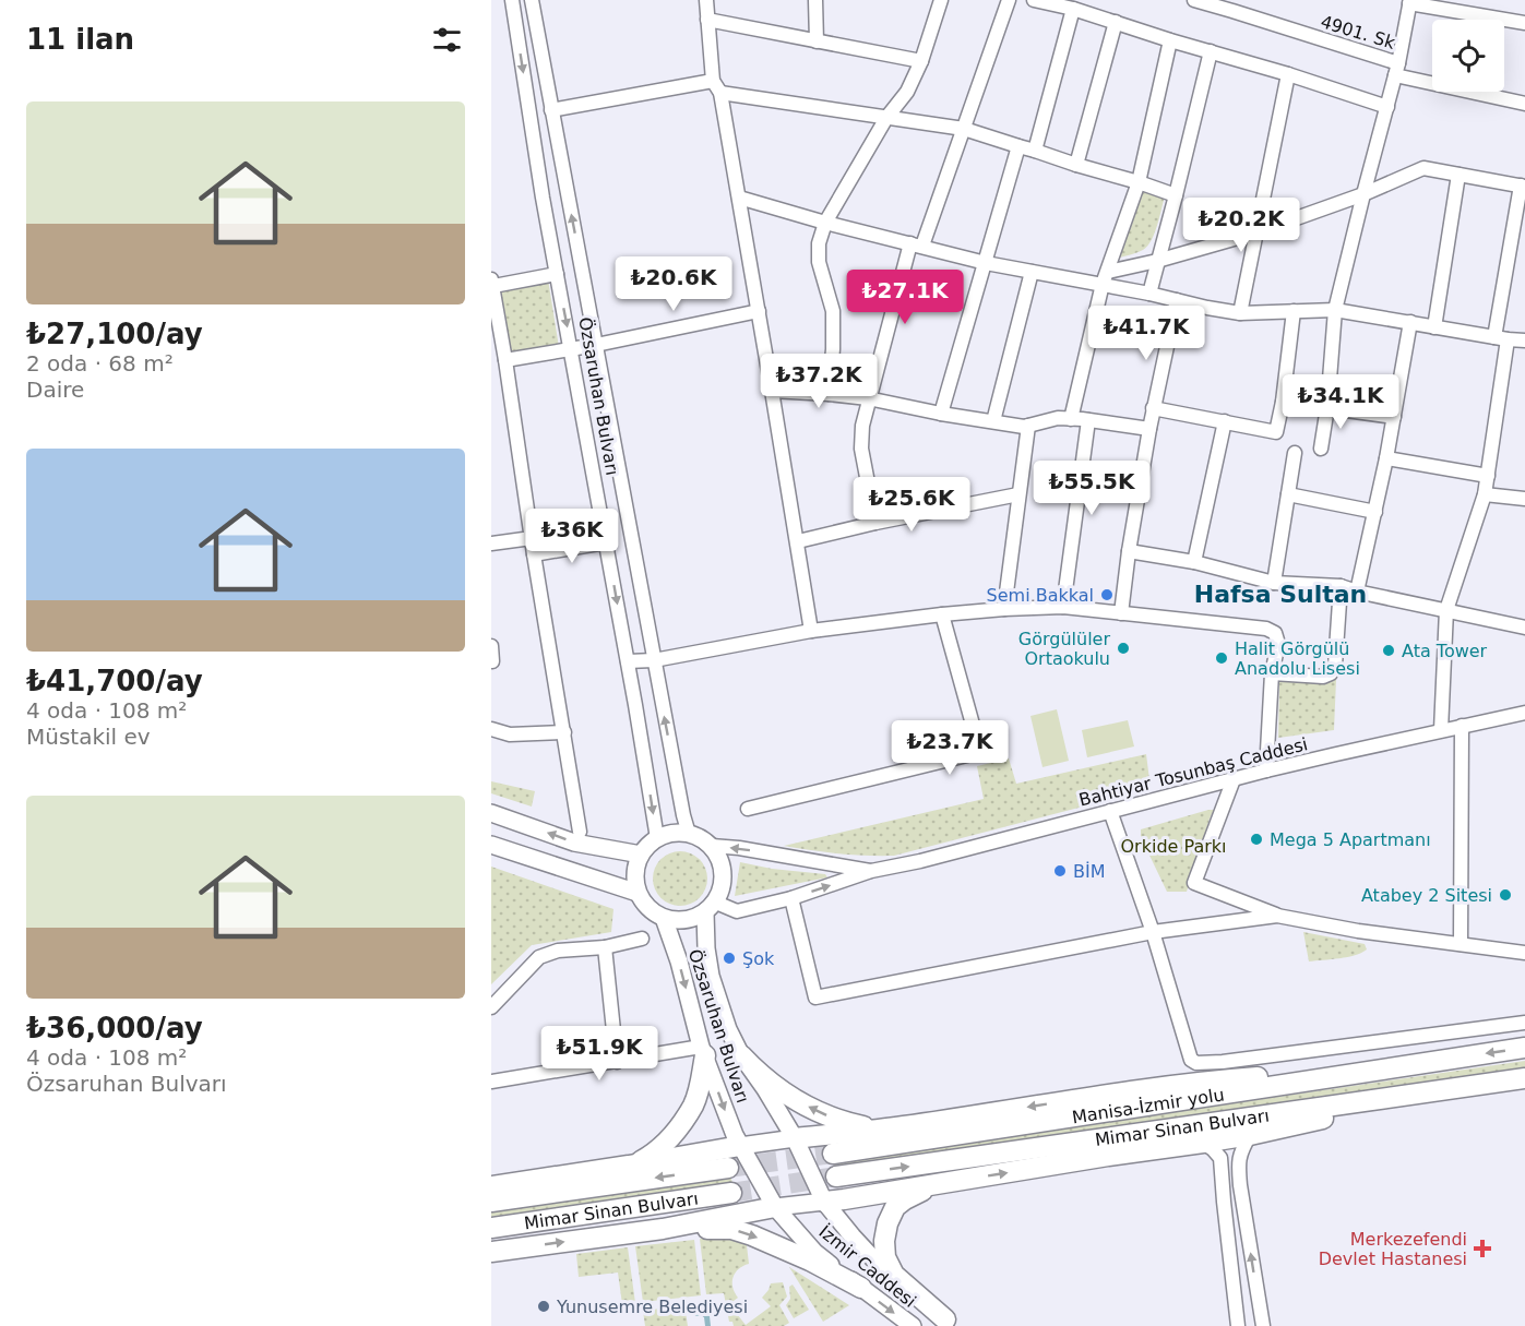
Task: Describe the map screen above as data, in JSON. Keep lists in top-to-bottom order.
{
  "streets": {
    "highway": ["Manisa-İzmir yolu", "Mimar Sinan Bulvarı"],
    "main road": ["Özsaruhan Bulvarı", "İzmir Caddesi"],
    "street": ["4901. Sk", "Bahtiyar Tosunbaş Caddesi"]
  },
  "crossings": [
    ["Özsaruhan Bulvarı", "Bahtiyar Tosunbaş Caddesi"],
    ["Özsaruhan Bulvarı", "İzmir Caddesi"]
  ],
  "districts": ["Hafsa Sultan"],
  "parks": ["Orkide Parkı"],
  "places": {
    "other": [
      "Semi Bakkal",
      "Görgülüler Ortaokulu",
      "Ata Tower",
      "Halit Görgülü Anadolu Lisesi",
      "Mega 5 Apartmanı",
      "BİM",
      "Atabey 2 Sitesi",
      "Şok",
      "Yunusemre Belediyesi"
    ],
    "health": ["Merkezefendi Devlet Hastanesi"]
  },
  "page": {
    "heading": "11 ilan",
    "list": [
      {
        "name": "₺27,100/ay",
        "note": "2 oda · 68 m² · Daire"
      },
      {
        "name": "₺41,700/ay",
        "note": "4 oda · 108 m² · Müstakil ev"
      },
      {
        "name": "₺36,000/ay",
        "note": "4 oda · 108 m² · Özsaruhan Bulvarı"
      }
    ],
    "price": [
      "₺20.2K",
      "₺20.6K",
      "₺27.1K",
      "₺41.7K",
      "₺37.2K",
      "₺34.1K",
      "₺55.5K",
      "₺25.6K",
      "₺36K",
      "₺23.7K",
      "₺51.9K"
    ]
  }
}
